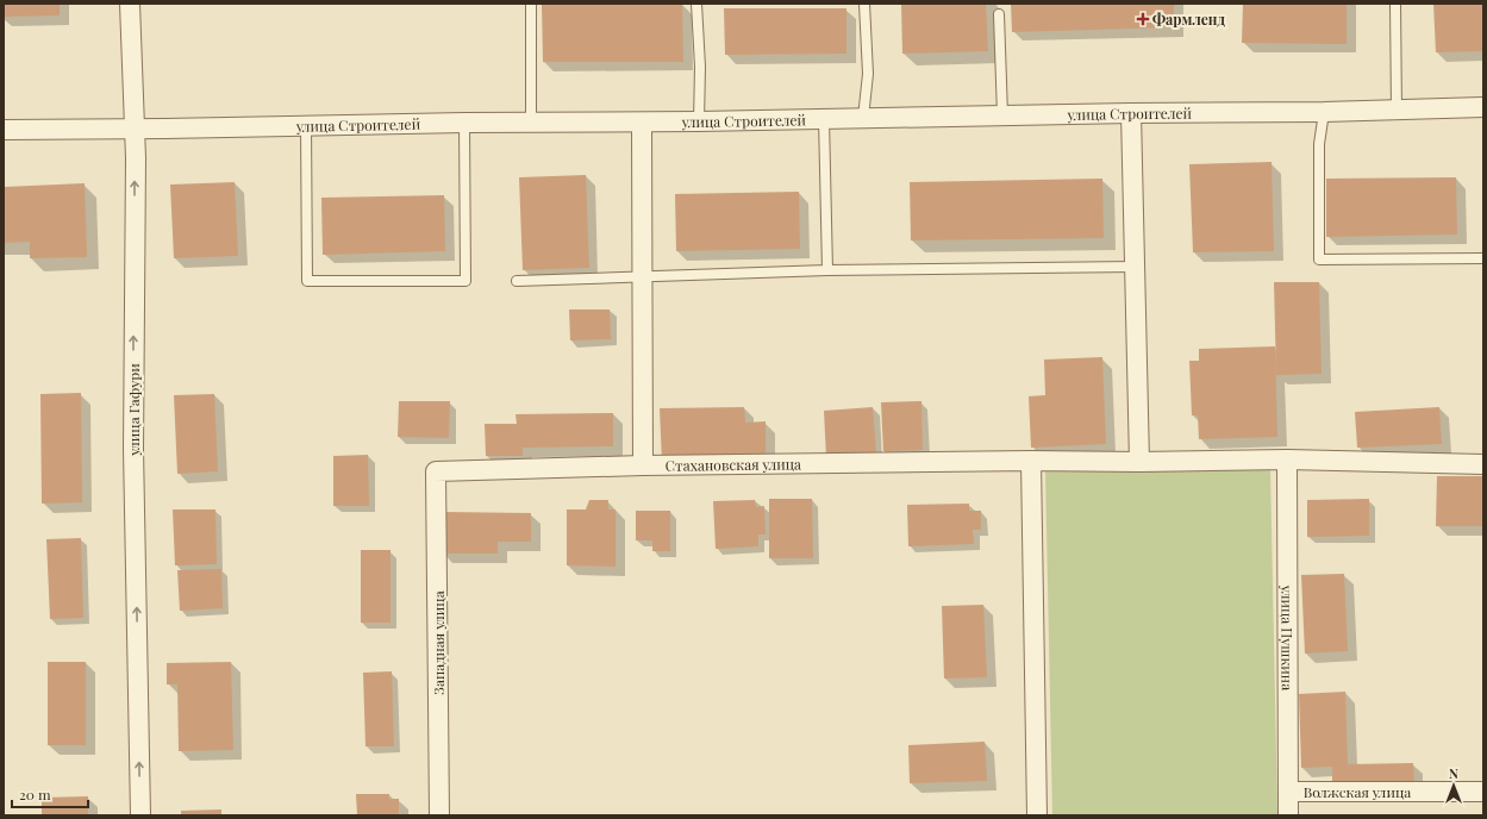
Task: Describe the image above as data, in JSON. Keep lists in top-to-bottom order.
{
  "streets": {
    "street": [
      "улица Строителей",
      "улица Гафури",
      "Стахановская улица",
      "улица Пушкина",
      "Западная улица",
      "Волжская улица"
    ]
  },
  "crossings": [
    ["улица Строителей", "улица Гафури"],
    ["Стахановская улица", "улица Пушкина"],
    ["Стахановская улица", "Западная улица"],
    ["улица Пушкина", "Волжская улица"]
  ],
  "one_way": ["улица Гафури"],
  "places": {
    "health": ["Фармленд"]
  },
  "scale_bar": "20 m",
  "north": "top"
}
